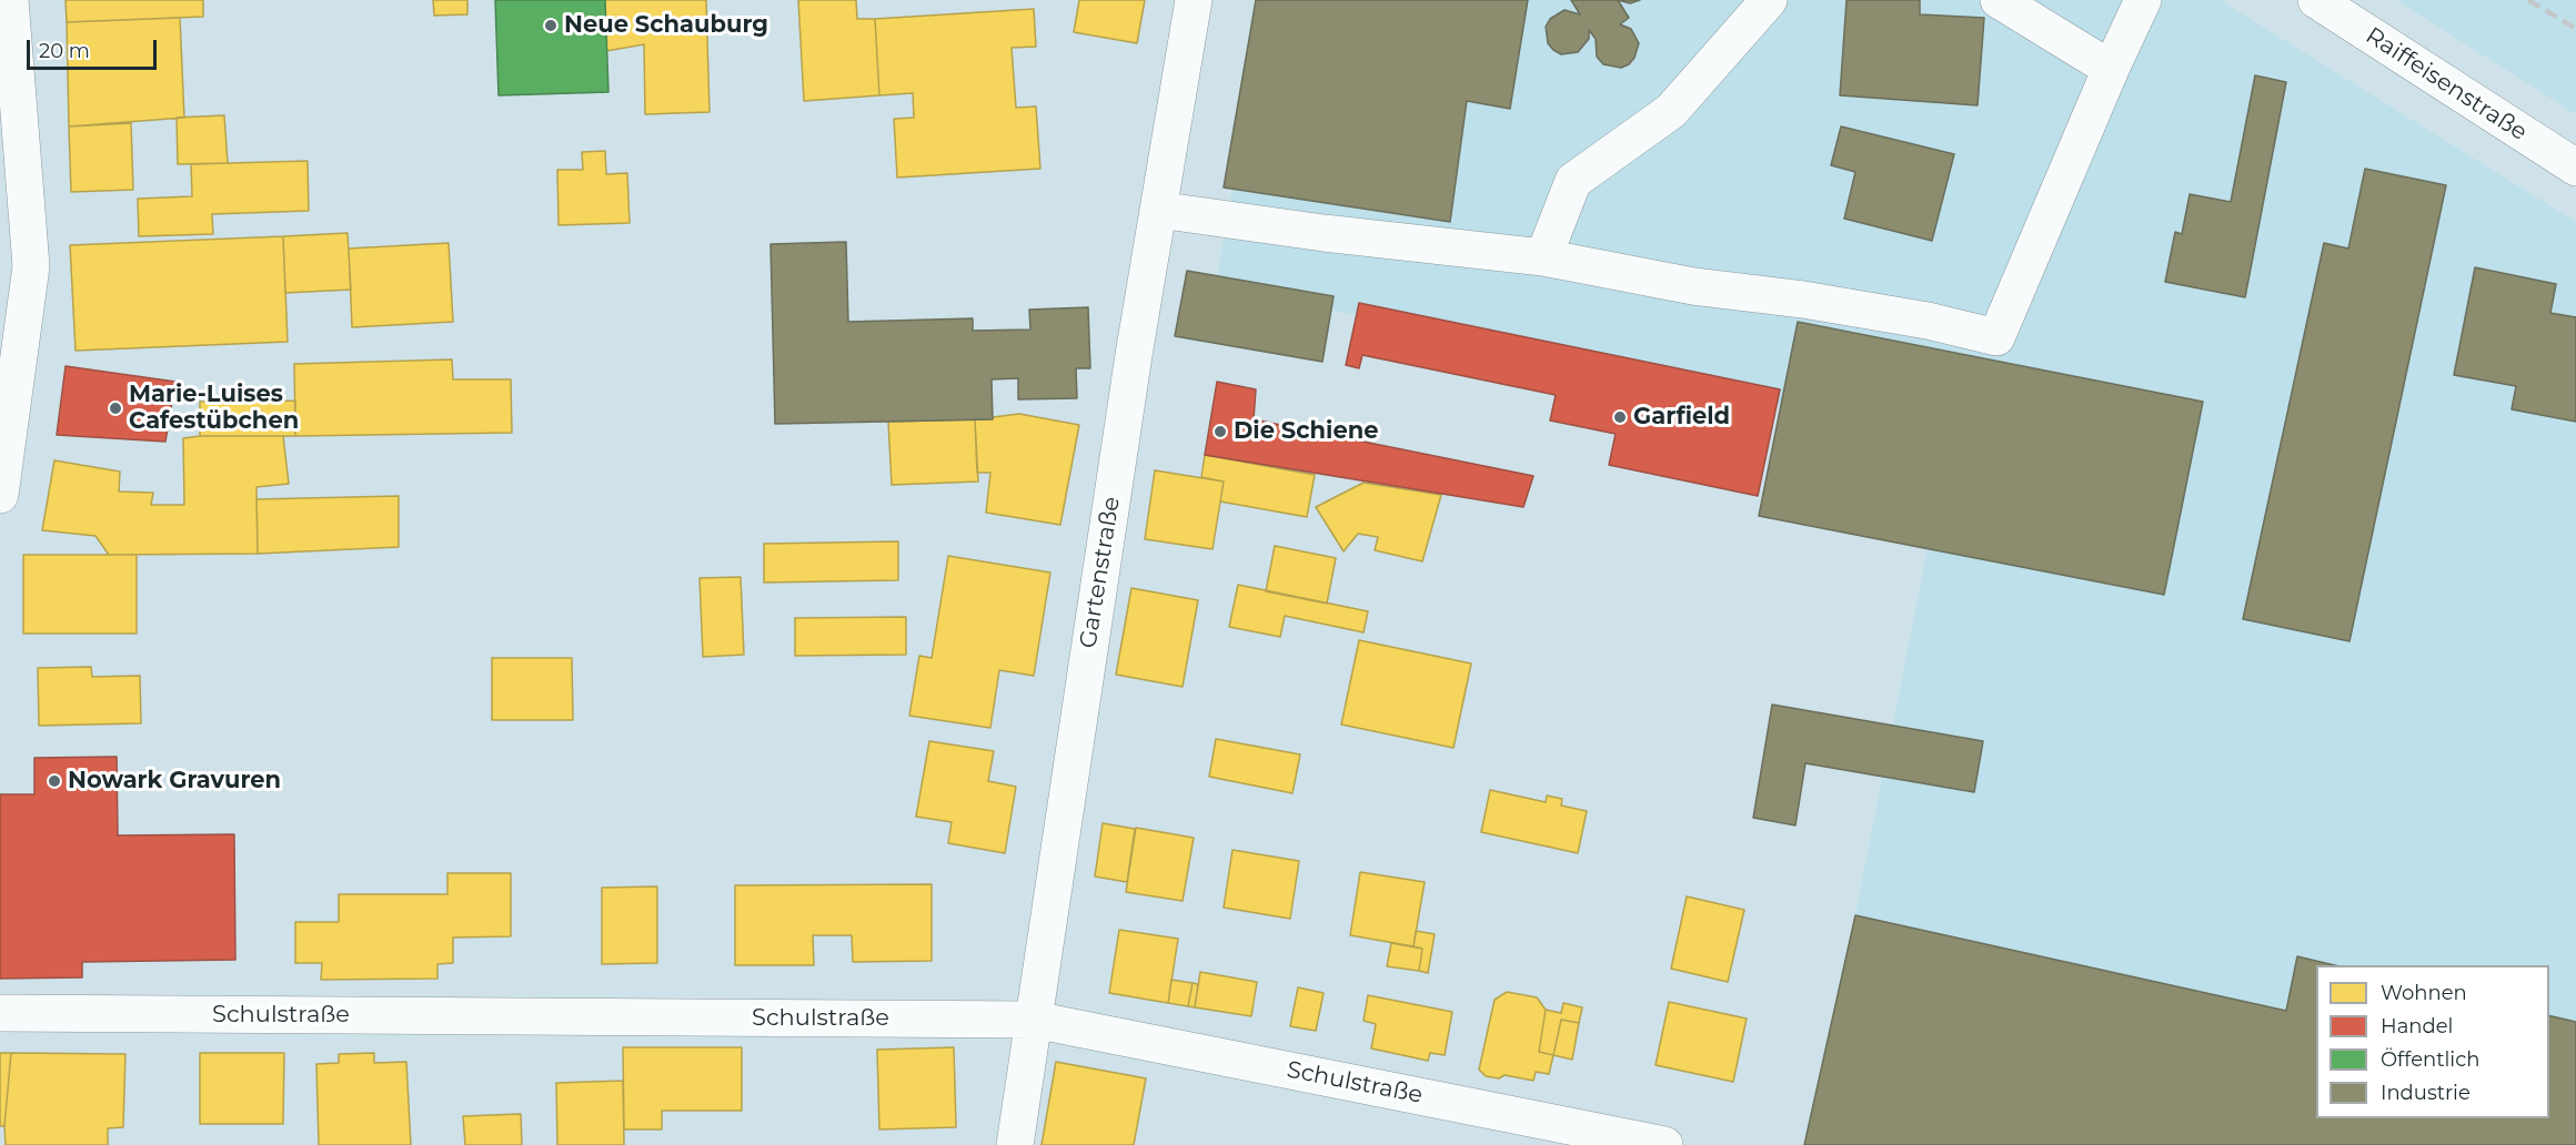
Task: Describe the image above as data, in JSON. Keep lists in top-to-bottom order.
{
  "streets": {
    "street": ["Raiffeisenstraße", "Gartenstraße", "Schulstraße"]
  },
  "crossings": [
    ["Gartenstraße", "Schulstraße"]
  ],
  "places": [
    "Neue Schauburg",
    "Marie-Luises Cafestübchen",
    "Garfield",
    "Die Schiene",
    "Nowark Gravuren"
  ],
  "legend": [
    "Wohnen",
    "Handel",
    "Öffentlich",
    "Industrie"
  ],
  "scale_bar": "20 m"
}
